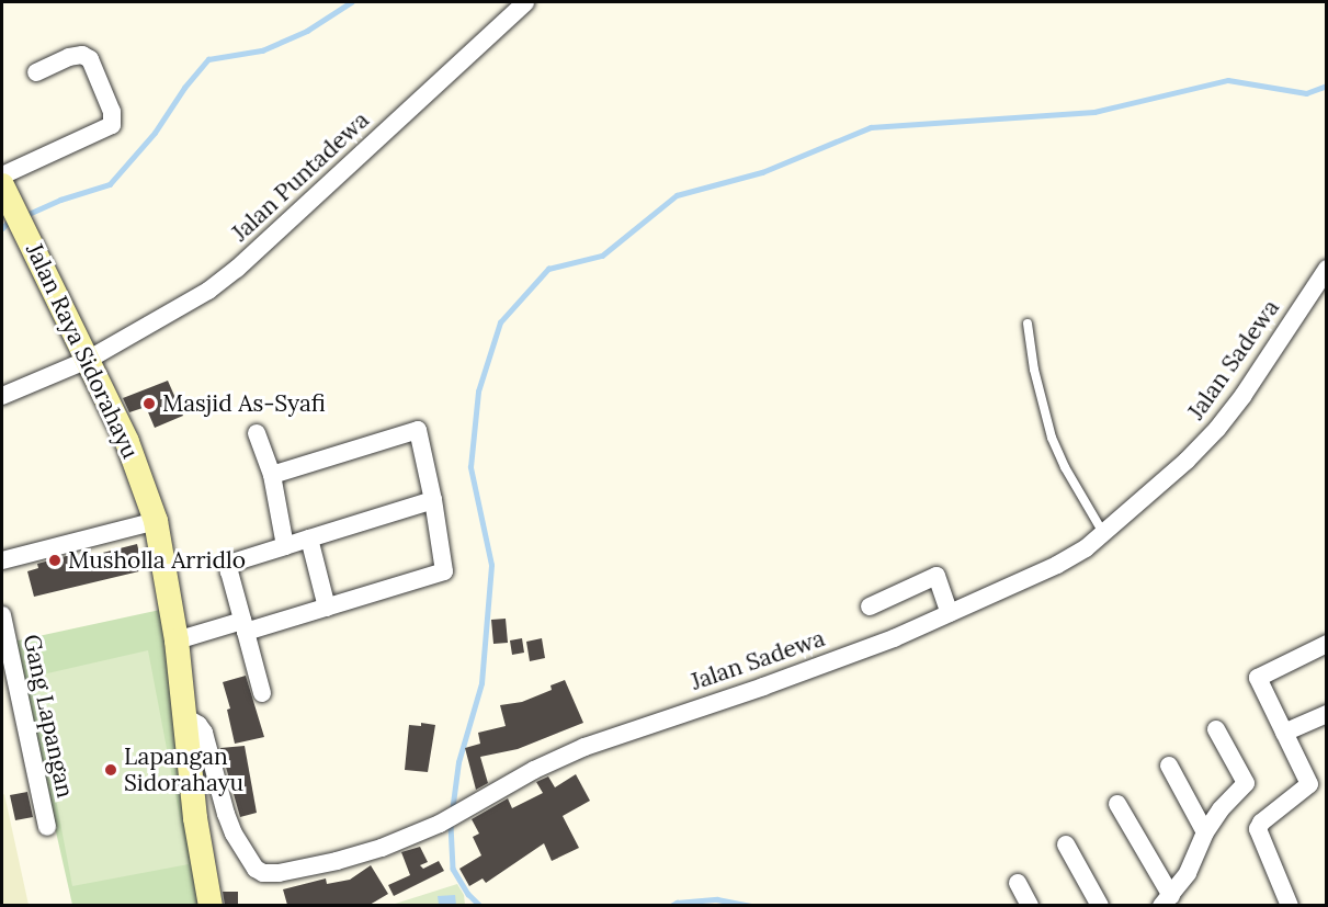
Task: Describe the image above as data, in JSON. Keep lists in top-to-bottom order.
{
  "streets": {
    "main road": ["Jalan Raya Sidorahayu"],
    "street": ["Jalan Puntadewa", "Jalan Sadewa", "Gang Lapangan"]
  },
  "crossings": [
    ["Jalan Puntadewa", "Jalan Raya Sidorahayu"],
    ["Jalan Raya Sidorahayu", "Jalan Sadewa"]
  ],
  "places": ["Masjid As-Syafi", "Musholla Arridlo", "Lapangan Sidorahayu"]
}
